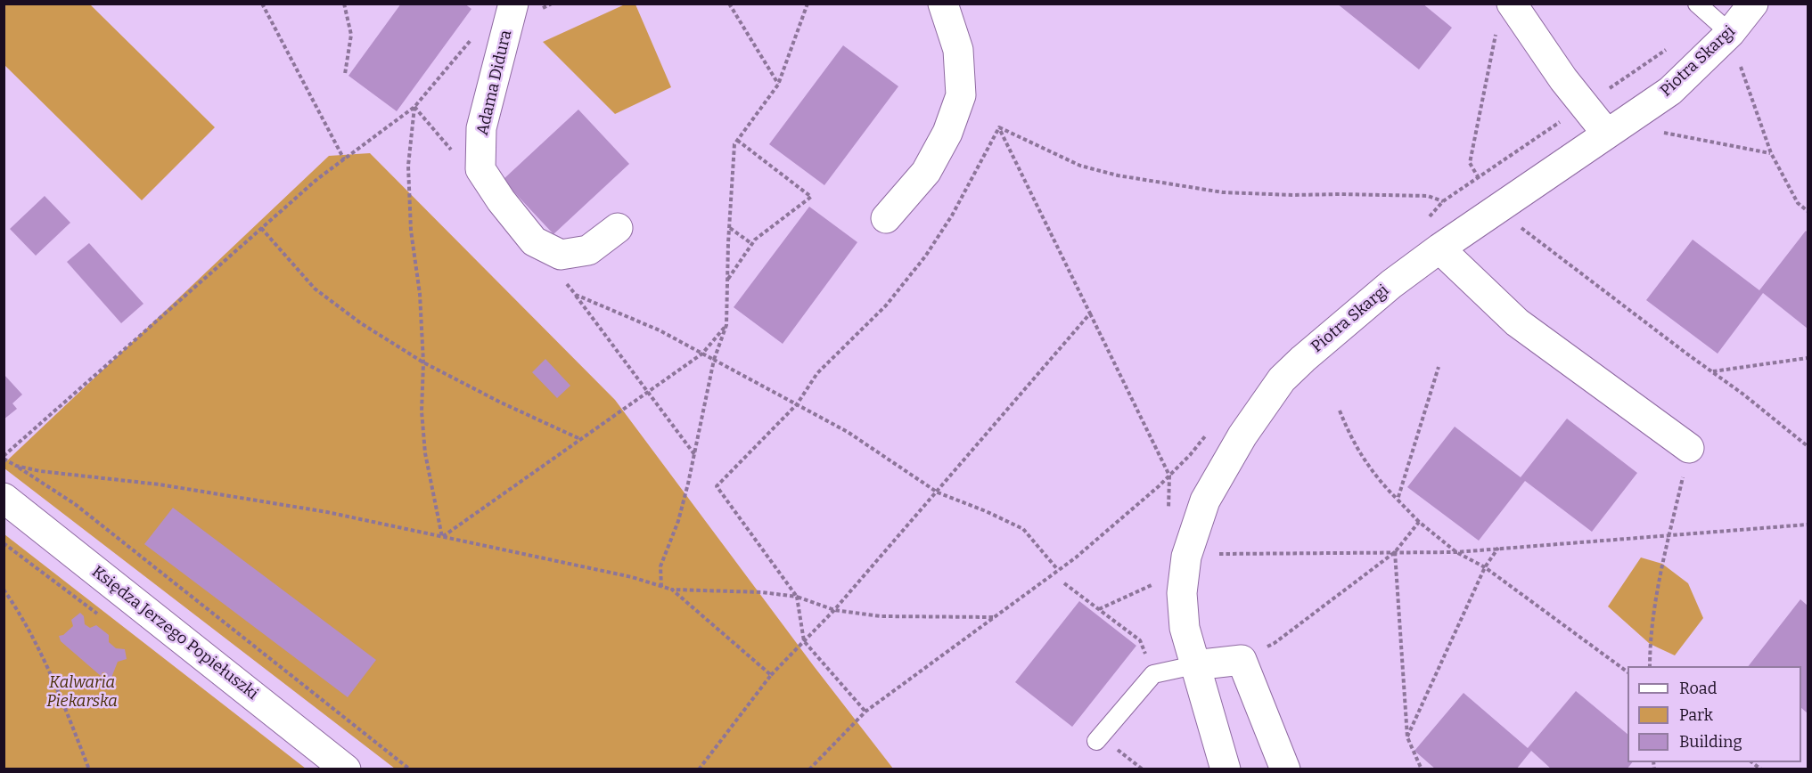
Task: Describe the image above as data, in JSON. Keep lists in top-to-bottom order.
{
  "streets": {
    "street": ["Piotra Skargi", "Adama Didura", "Księdza Jerzego Popiełuszki"]
  },
  "parks": ["Kalwaria Piekarska"],
  "legend": ["Road", "Park", "Building"]
}
